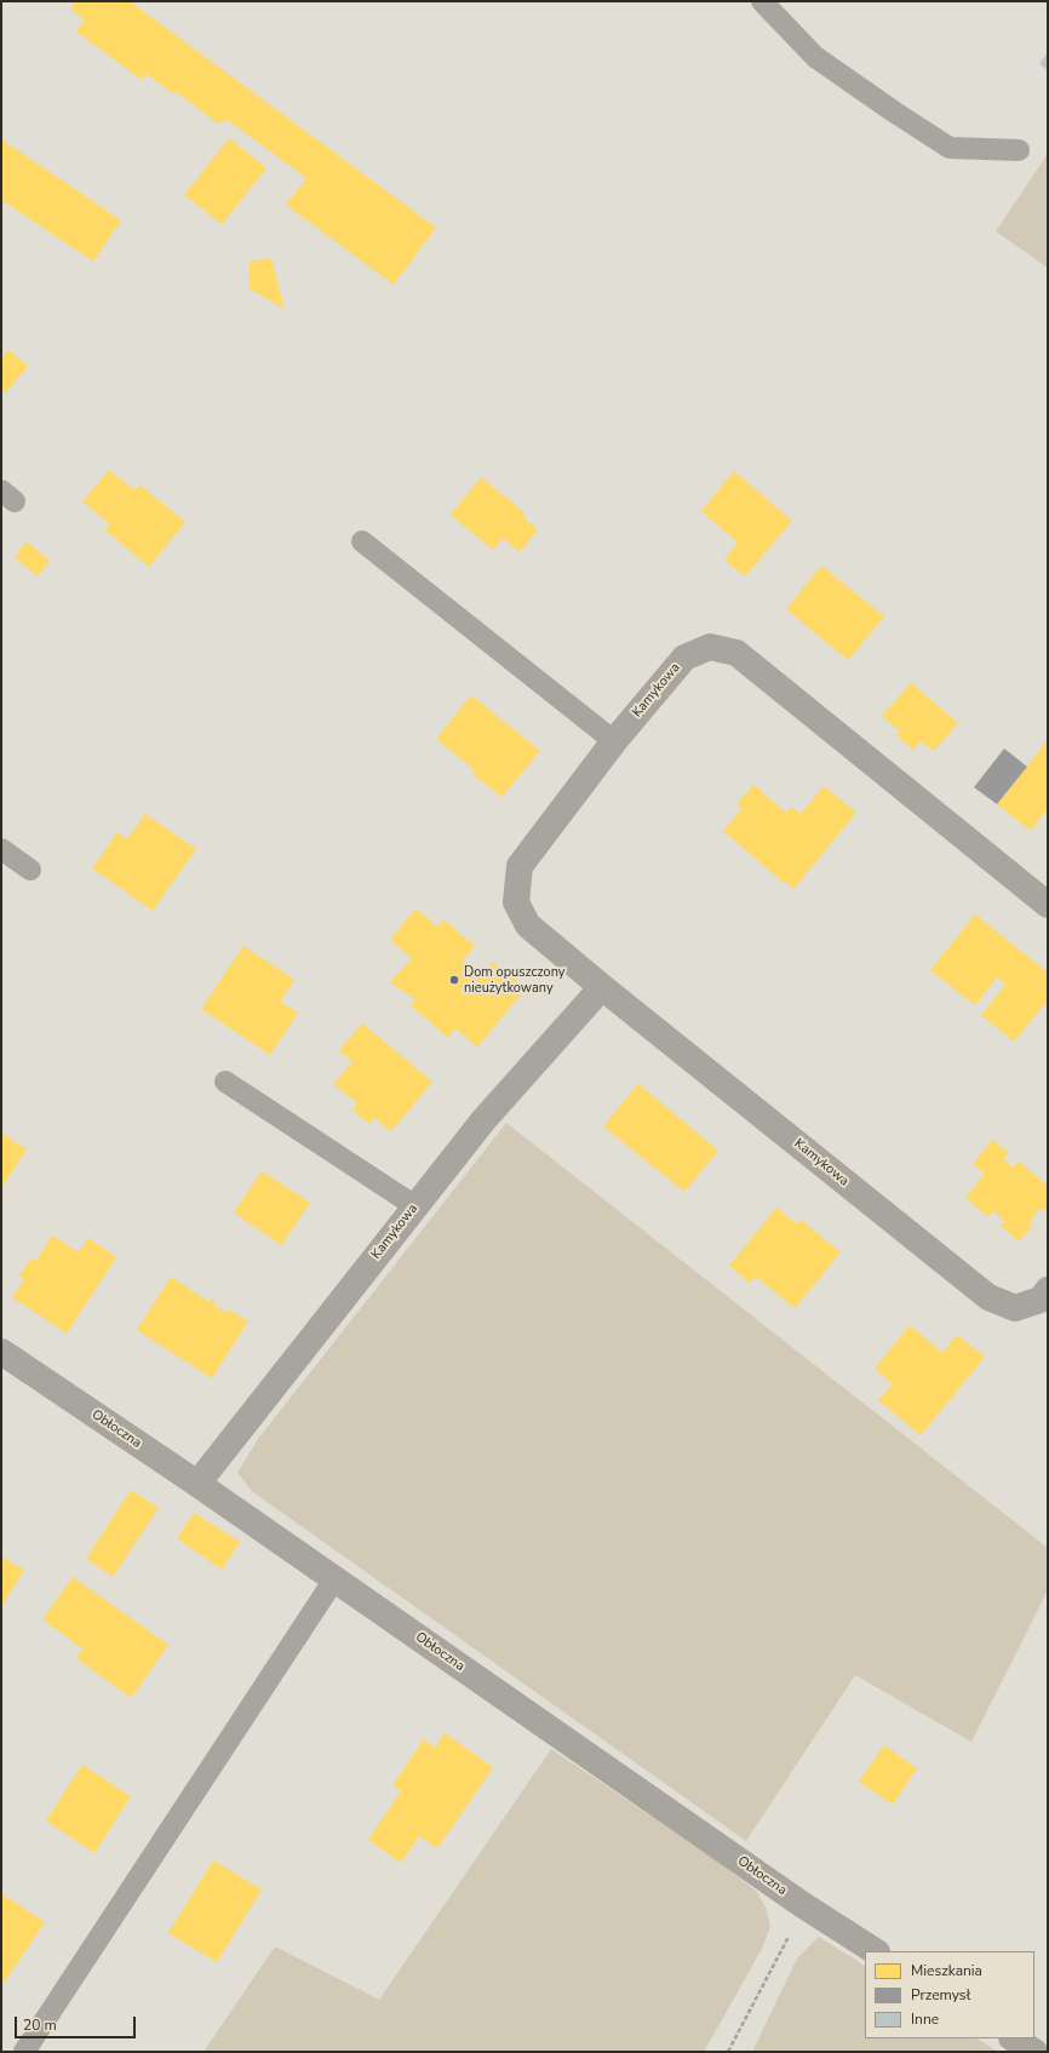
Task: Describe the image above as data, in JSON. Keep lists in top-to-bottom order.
{
  "streets": {
    "street": ["Kamykowa", "Obłoczna"]
  },
  "crossings": [
    ["Kamykowa", "Obłoczna"]
  ],
  "places": ["Dom opuszczony nieużytkowany"],
  "legend": ["Mieszkania", "Przemysł", "Inne"],
  "scale_bar": "20 m"
}
